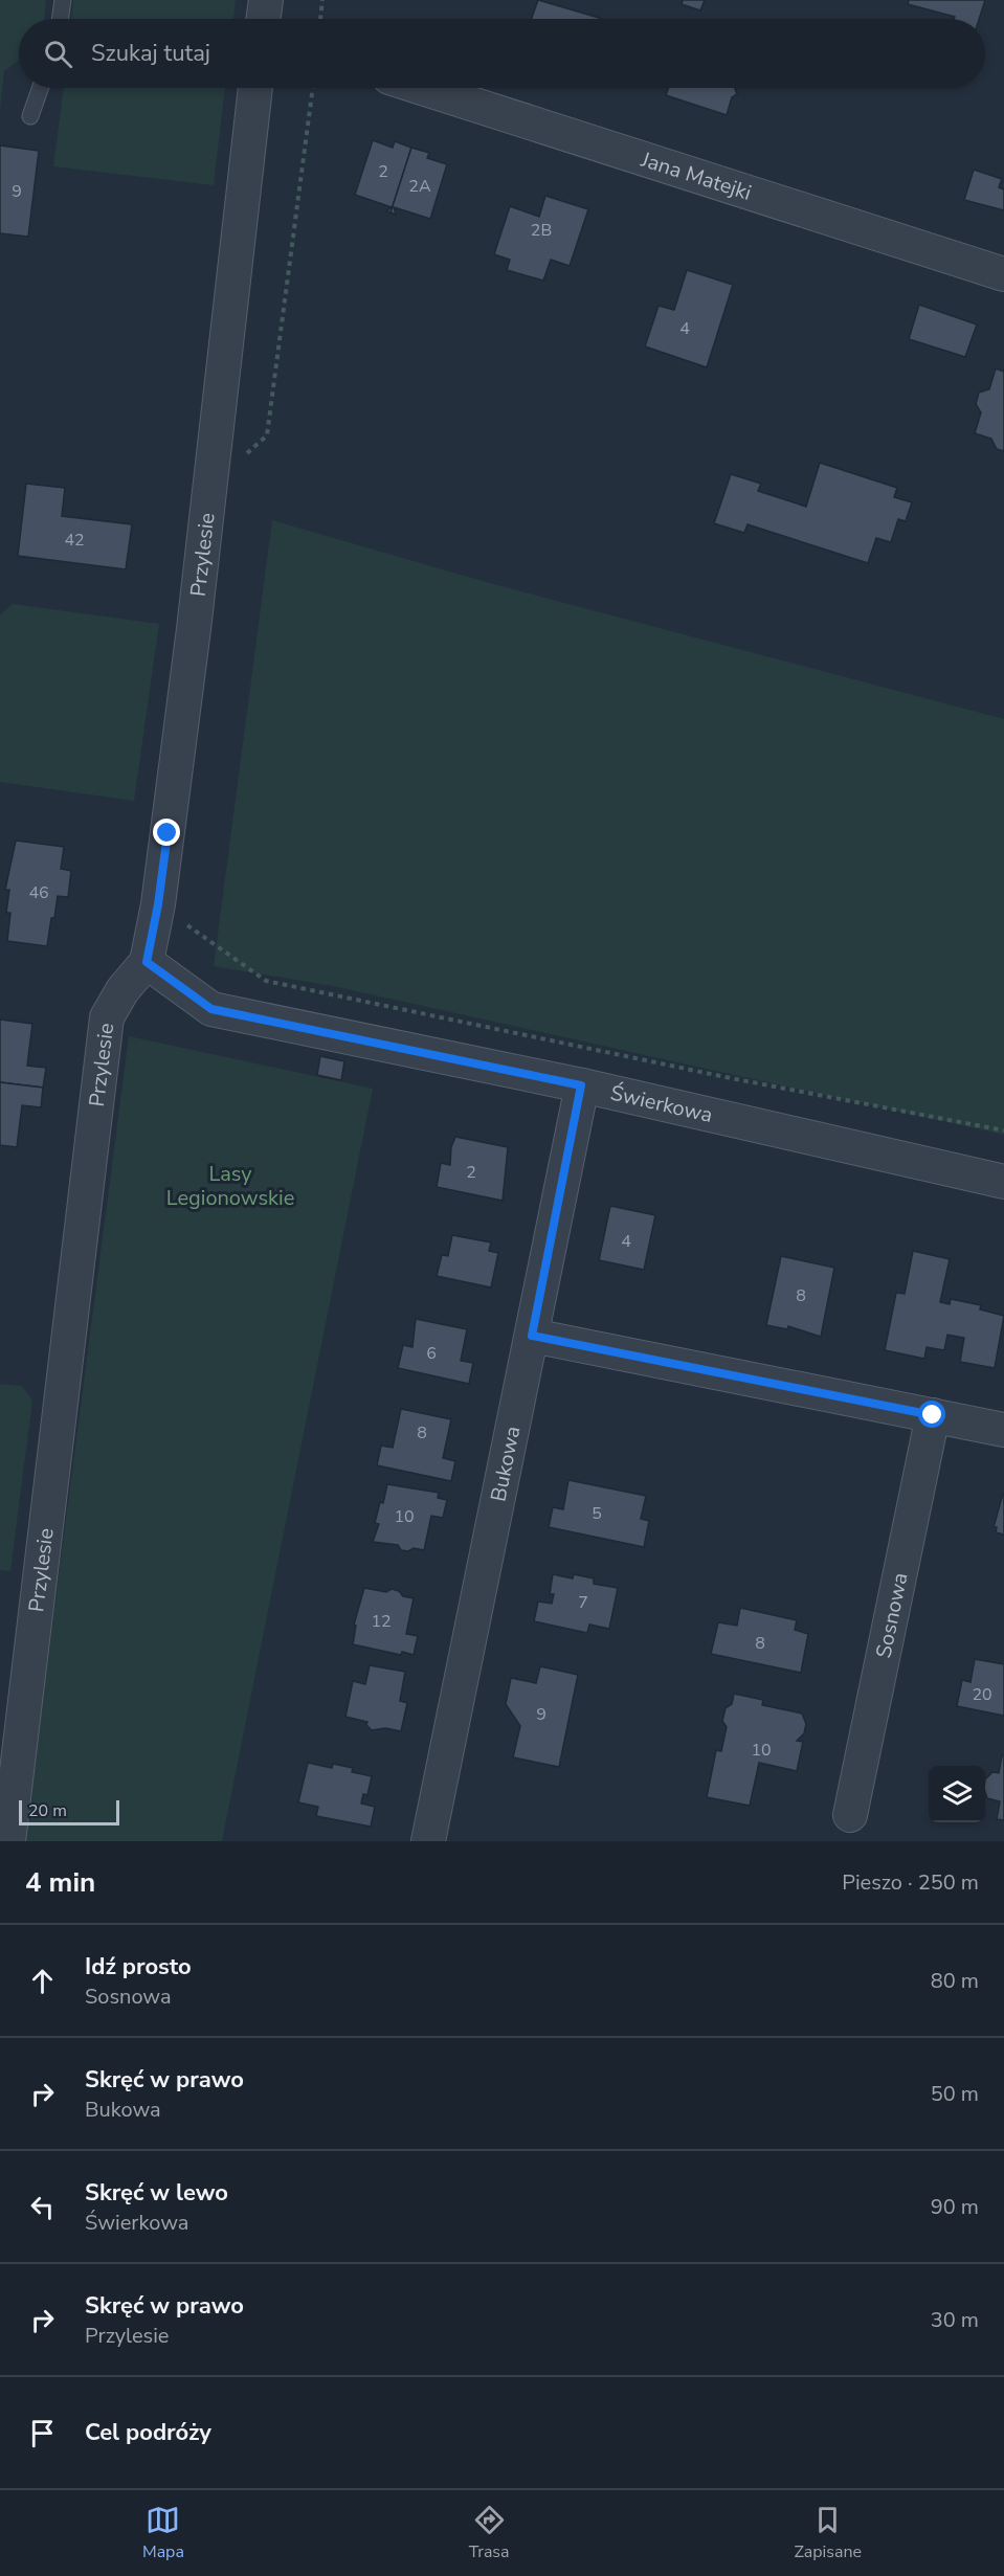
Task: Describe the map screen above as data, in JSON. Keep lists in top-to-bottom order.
{
  "streets": {
    "street": [
      "Jana Matejki",
      "Przylesie",
      "Świerkowa",
      "Bukowa",
      "Sosnowa"
    ]
  },
  "crossings": [
    ["Przylesie", "Świerkowa"],
    ["Świerkowa", "Bukowa"]
  ],
  "parks": ["Lasy Legionowskie"],
  "house_numbers": [
    "2",
    "2A",
    "9",
    "2B",
    "4",
    "42",
    "46",
    "2",
    "4",
    "8",
    "6",
    "8",
    "5",
    "10",
    "7",
    "12",
    "8",
    "20",
    "9",
    "10"
  ],
  "scale_bar": "20 m",
  "page": {
    "search": "Szukaj tutaj",
    "scale": "20 m",
    "heading": ["4 min", "Pieszo · 250 m"],
    "list": [
      ["Idź prosto", "Sosnowa", "80 m"],
      ["Skręć w prawo", "Bukowa", "50 m"],
      ["Skręć w lewo", "Świerkowa", "90 m"],
      ["Skręć w prawo", "Przylesie", "30 m"],
      "Cel podróży"
    ],
    "nav": ["Mapa", "Trasa", "Zapisane"]
  }
}
